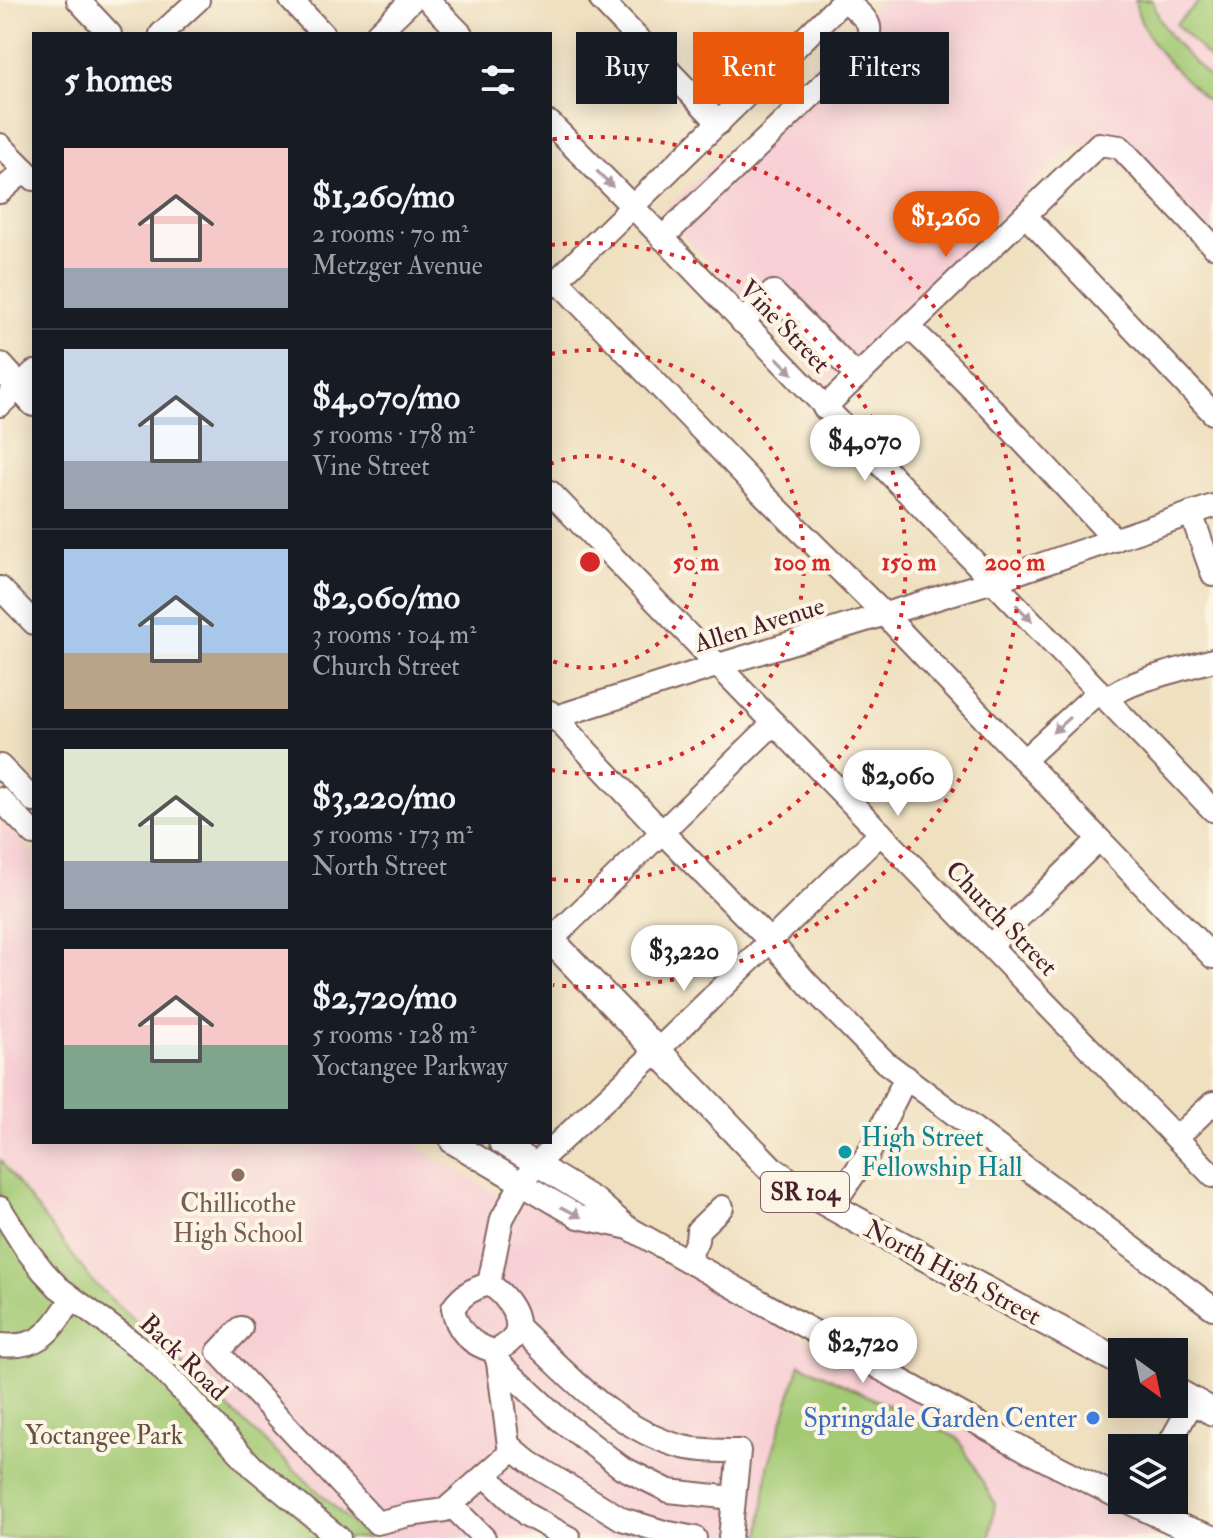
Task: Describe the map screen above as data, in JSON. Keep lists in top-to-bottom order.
{
  "streets": {
    "main road": ["SR 104", "North High Street"],
    "street": [
      "Vine Street",
      "Allen Avenue",
      "Church Street",
      "Back Road"
    ]
  },
  "crossings": [
    ["Vine Street", "Allen Avenue"],
    ["Allen Avenue", "Church Street"]
  ],
  "parks": ["Yoctangee Park"],
  "places": ["High Street Fellowship Hall", "Chillicothe High School", "Springdale Garden Center"],
  "north": "bottom right",
  "page": {
    "chip": ["Buy", "Rent", "Filters"],
    "heading": "5 homes",
    "list": [
      {
        "name": "$1,260/mo",
        "note": "2 rooms · 70 m² · Metzger Avenue"
      },
      {
        "name": "$4,070/mo",
        "note": "5 rooms · 178 m² · Vine Street"
      },
      {
        "name": "$2,060/mo",
        "note": "3 rooms · 104 m² · Church Street"
      },
      {
        "name": "$3,220/mo",
        "note": "5 rooms · 173 m² · North Street"
      },
      {
        "name": "$2,720/mo",
        "note": "5 rooms · 128 m² · Yoctangee Parkway"
      }
    ],
    "price": [
      "$1,260",
      "$4,070",
      "$2,060",
      "$3,220",
      "$2,720"
    ]
  },
  "rings": [
    "50 m",
    "100 m",
    "150 m",
    "200 m"
  ]
}
